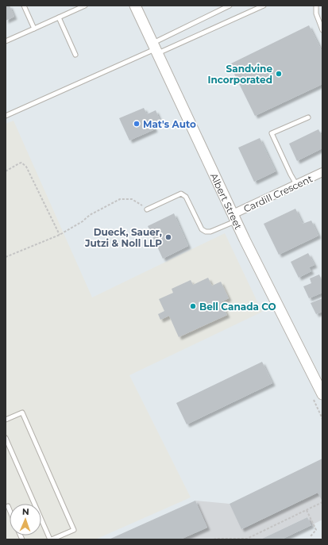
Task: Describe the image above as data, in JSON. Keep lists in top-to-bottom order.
{
  "streets": {
    "street": ["Cardill Crescent", "Albert Street"]
  },
  "crossings": [
    ["Cardill Crescent", "Albert Street"]
  ],
  "places": [
    "Sandvine Incorporated",
    "Mat's Auto",
    "Dueck, Sauer, Jutzi & Noll LLP",
    "Bell Canada CO"
  ],
  "north": "top"
}
